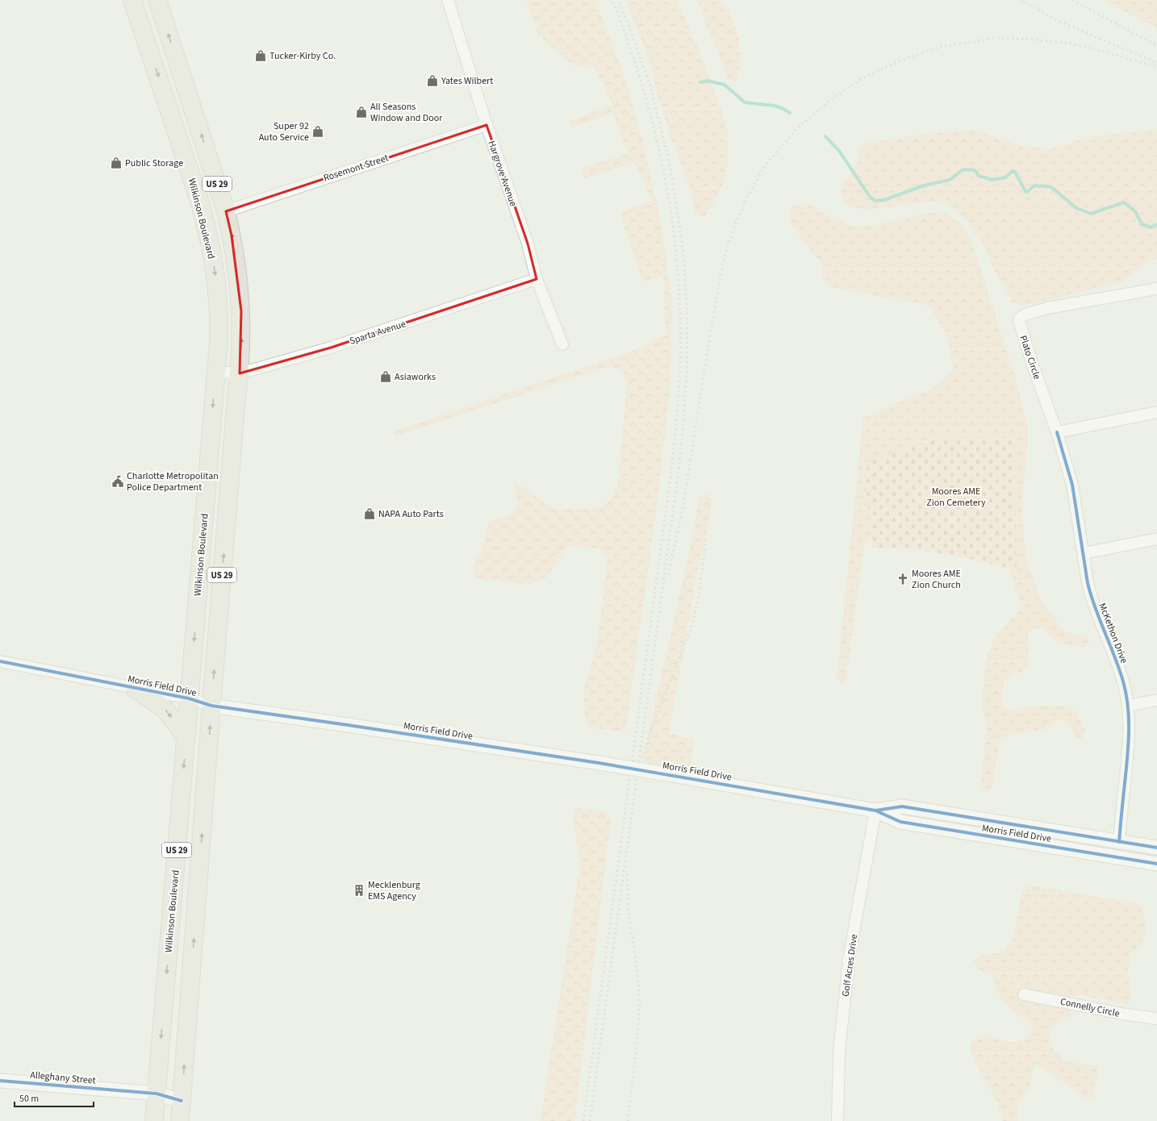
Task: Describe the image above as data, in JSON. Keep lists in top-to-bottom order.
{
  "streets": {
    "main road": ["US 29", "Wilkinson Boulevard"],
    "street": [
      "Rosemont Street",
      "Hargrove Avenue",
      "Sparta Avenue",
      "Plato Circle",
      "McKethon Drive",
      "Morris Field Drive",
      "Golf Acres Drive",
      "Connelly Circle",
      "Alleghany Street"
    ]
  },
  "crossings": [
    ["Rosemont Street", "Hargrove Avenue"],
    ["Rosemont Street", "US 29"],
    ["Hargrove Avenue", "Sparta Avenue"],
    ["US 29", "Sparta Avenue"],
    ["US 29", "Morris Field Drive"],
    ["US 29", "Alleghany Street"],
    ["Wilkinson Boulevard", "Sparta Avenue"],
    ["Wilkinson Boulevard", "Morris Field Drive"],
    ["Wilkinson Boulevard", "Alleghany Street"],
    ["Plato Circle", "McKethon Drive"],
    ["McKethon Drive", "Morris Field Drive"],
    ["Morris Field Drive", "Golf Acres Drive"]
  ],
  "parks": ["Moores AME Zion Cemetery"],
  "places": {
    "shop": [
      "Tucker-Kirby Co.",
      "Yates Wilbert",
      "All Seasons Window and Door",
      "Super 92 Auto Service",
      "Public Storage",
      "Asiaworks",
      "NAPA Auto Parts"
    ],
    "public building": ["Charlotte Metropolitan Police Department"],
    "church": ["Moores AME Zion Church"],
    "building": ["Mecklenburg EMS Agency"]
  },
  "scale_bar": "50 m"
}
